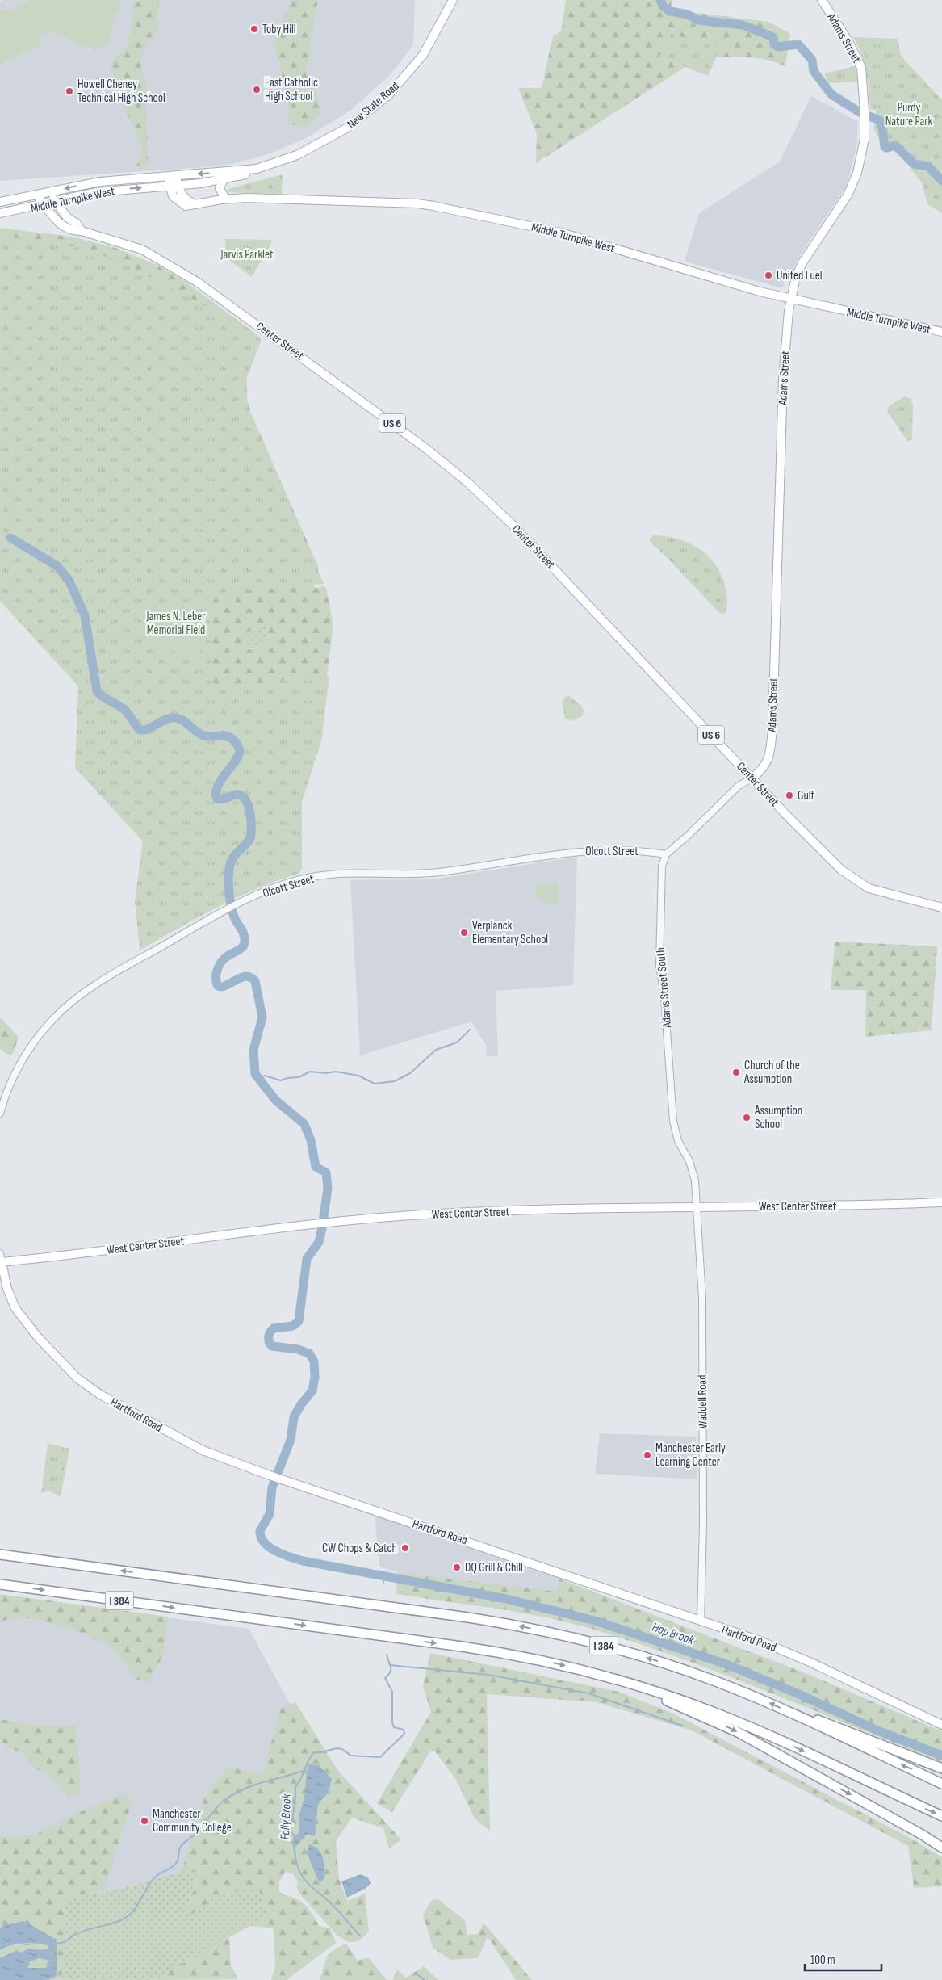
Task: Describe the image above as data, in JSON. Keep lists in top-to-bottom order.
{
  "streets": {
    "highway": ["I 384"],
    "main road": [
      "Adams Street",
      "New State Road",
      "Middle Turnpike West",
      "Center Street",
      "US 6",
      "West Center Street",
      "Hartford Road"
    ],
    "street": ["Olcott Street", "Adams Street South", "Waddell Road"]
  },
  "crossings": [
    ["Adams Street", "Middle Turnpike West"],
    ["Adams Street", "Center Street"],
    ["New State Road", "Middle Turnpike West"],
    ["Middle Turnpike West", "Center Street"],
    ["Olcott Street", "Adams Street South"],
    ["Adams Street South", "West Center Street"],
    ["Adams Street South", "Waddell Road"],
    ["West Center Street", "Waddell Road"],
    ["West Center Street", "Hartford Road"],
    ["Waddell Road", "Hartford Road"]
  ],
  "water": ["Hop Brook", "Folly Brook"],
  "parks": ["Purdy Nature Park", "Jarvis Parklet", "James N. Leber Memorial Field"],
  "places": [
    "Toby Hill",
    "East Catholic High School",
    "Howell Cheney Technical High School",
    "United Fuel",
    "Gulf",
    "Verplanck Elementary School",
    "Church of the Assumption",
    "Assumption School",
    "Manchester Early Learning Center",
    "CW Chops & Catch",
    "DQ Grill & Chill",
    "Manchester Community College"
  ],
  "scale_bar": "100 m"
}
